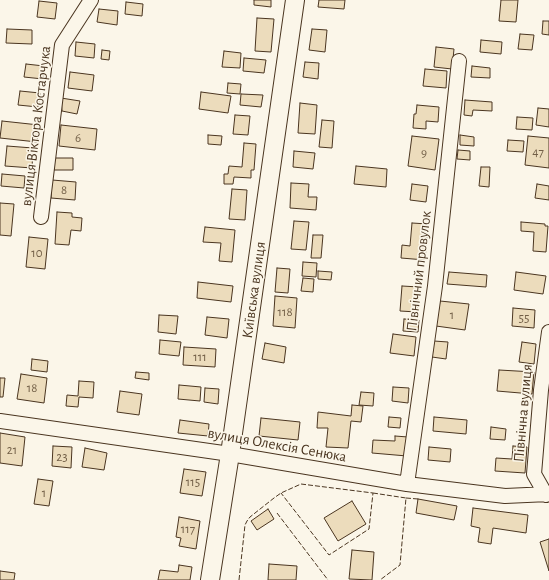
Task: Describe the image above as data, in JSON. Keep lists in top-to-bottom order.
{
  "streets": {
    "main road": ["Київська вулиця"],
    "street": [
      "вулиця Віктора Костарчука",
      "Північний провулок",
      "Північна вулиця",
      "вулиця Олексія Сенюка"
    ]
  },
  "crossings": [
    ["Північний провулок", "вулиця Олексія Сенюка"],
    ["Київська вулиця", "вулиця Олексія Сенюка"],
    ["Північна вулиця", "вулиця Олексія Сенюка"]
  ],
  "house_numbers": [
    "6",
    "47",
    "9",
    "8",
    "10",
    "118",
    "1",
    "55",
    "111",
    "18",
    "21",
    "23",
    "115",
    "1",
    "117"
  ]
}
